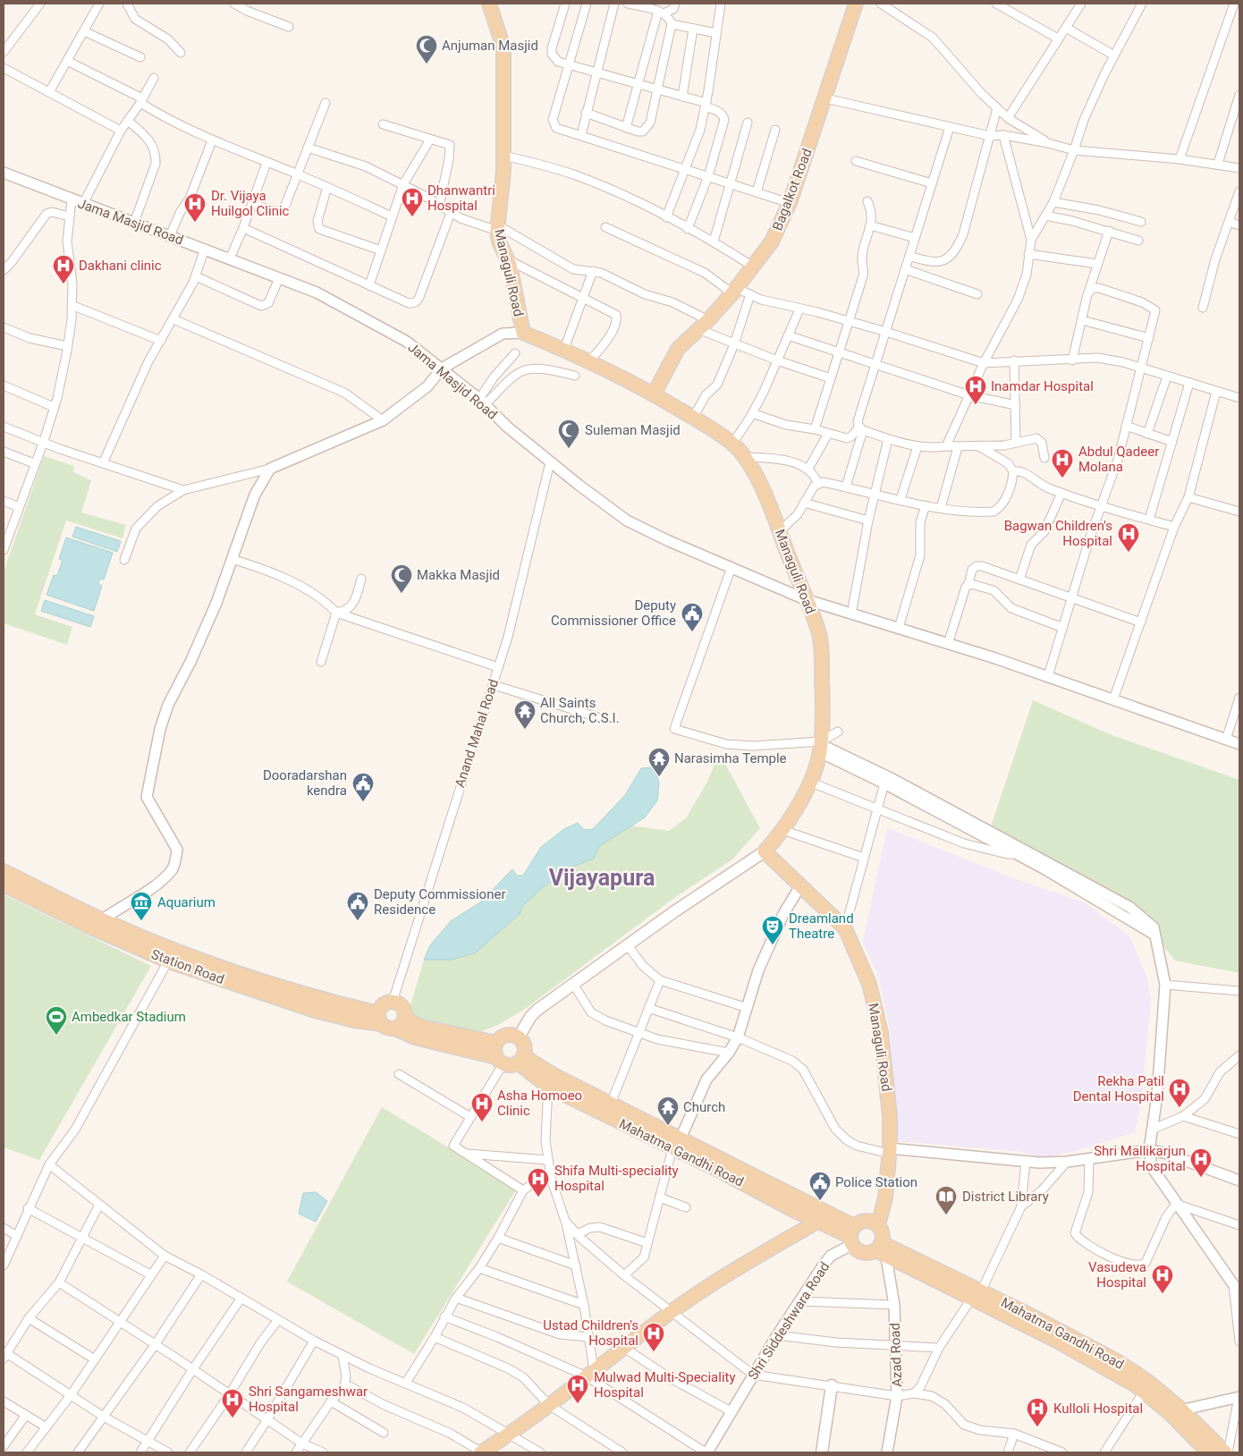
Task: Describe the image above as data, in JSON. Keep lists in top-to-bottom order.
{
  "streets": {
    "main road": [
      "Bagalkot Road",
      "Managuli Road",
      "Station Road",
      "Mahatma Gandhi Road"
    ],
    "street": [
      "Jama Masjid Road",
      "Anand Mahal Road",
      "Shri Siddeshwara Road",
      "Azad Road"
    ]
  },
  "crossings": [
    ["Bagalkot Road", "Managuli Road"],
    ["Jama Masjid Road", "Managuli Road"],
    ["Jama Masjid Road", "Anand Mahal Road"],
    ["Managuli Road", "Mahatma Gandhi Road"],
    ["Managuli Road", "Shri Siddeshwara Road"],
    ["Managuli Road", "Azad Road"],
    ["Anand Mahal Road", "Station Road"],
    ["Mahatma Gandhi Road", "Shri Siddeshwara Road"],
    ["Mahatma Gandhi Road", "Azad Road"],
    ["Shri Siddeshwara Road", "Azad Road"]
  ],
  "districts": ["Vijayapura"],
  "places": {
    "mosque": ["Anjuman Masjid", "Suleman Masjid", "Makka Masjid"],
    "hospital": [
      "Dhanwantri Hospital",
      "Dr. Vijaya Huilgol Clinic",
      "Dakhani clinic",
      "Inamdar Hospital",
      "Abdul Qadeer Molana",
      "Bagwan Children's Hospital",
      "Rekha Patil Dental Hospital",
      "Asha Homoeo Clinic",
      "Shri Mallikarjun Hospital",
      "Shifa Multi-speciality Hospital",
      "Vasudeva Hospital",
      "Ustad Children's Hospital",
      "Mulwad Multi-Speciality Hospital",
      "Shri Sangameshwar Hospital",
      "Kulloli Hospital"
    ],
    "public building": [
      "Deputy Commissioner Office",
      "Dooradarshan kendra",
      "Deputy Commissioner Residence",
      "Police Station"
    ],
    "temple": ["All Saints Church, C.S.I.", "Narasimha Temple", "Church"],
    "museum": ["Aquarium"],
    "theatre": ["Dreamland Theatre"],
    "sports": ["Ambedkar Stadium"],
    "library": ["District Library"]
  }
}
